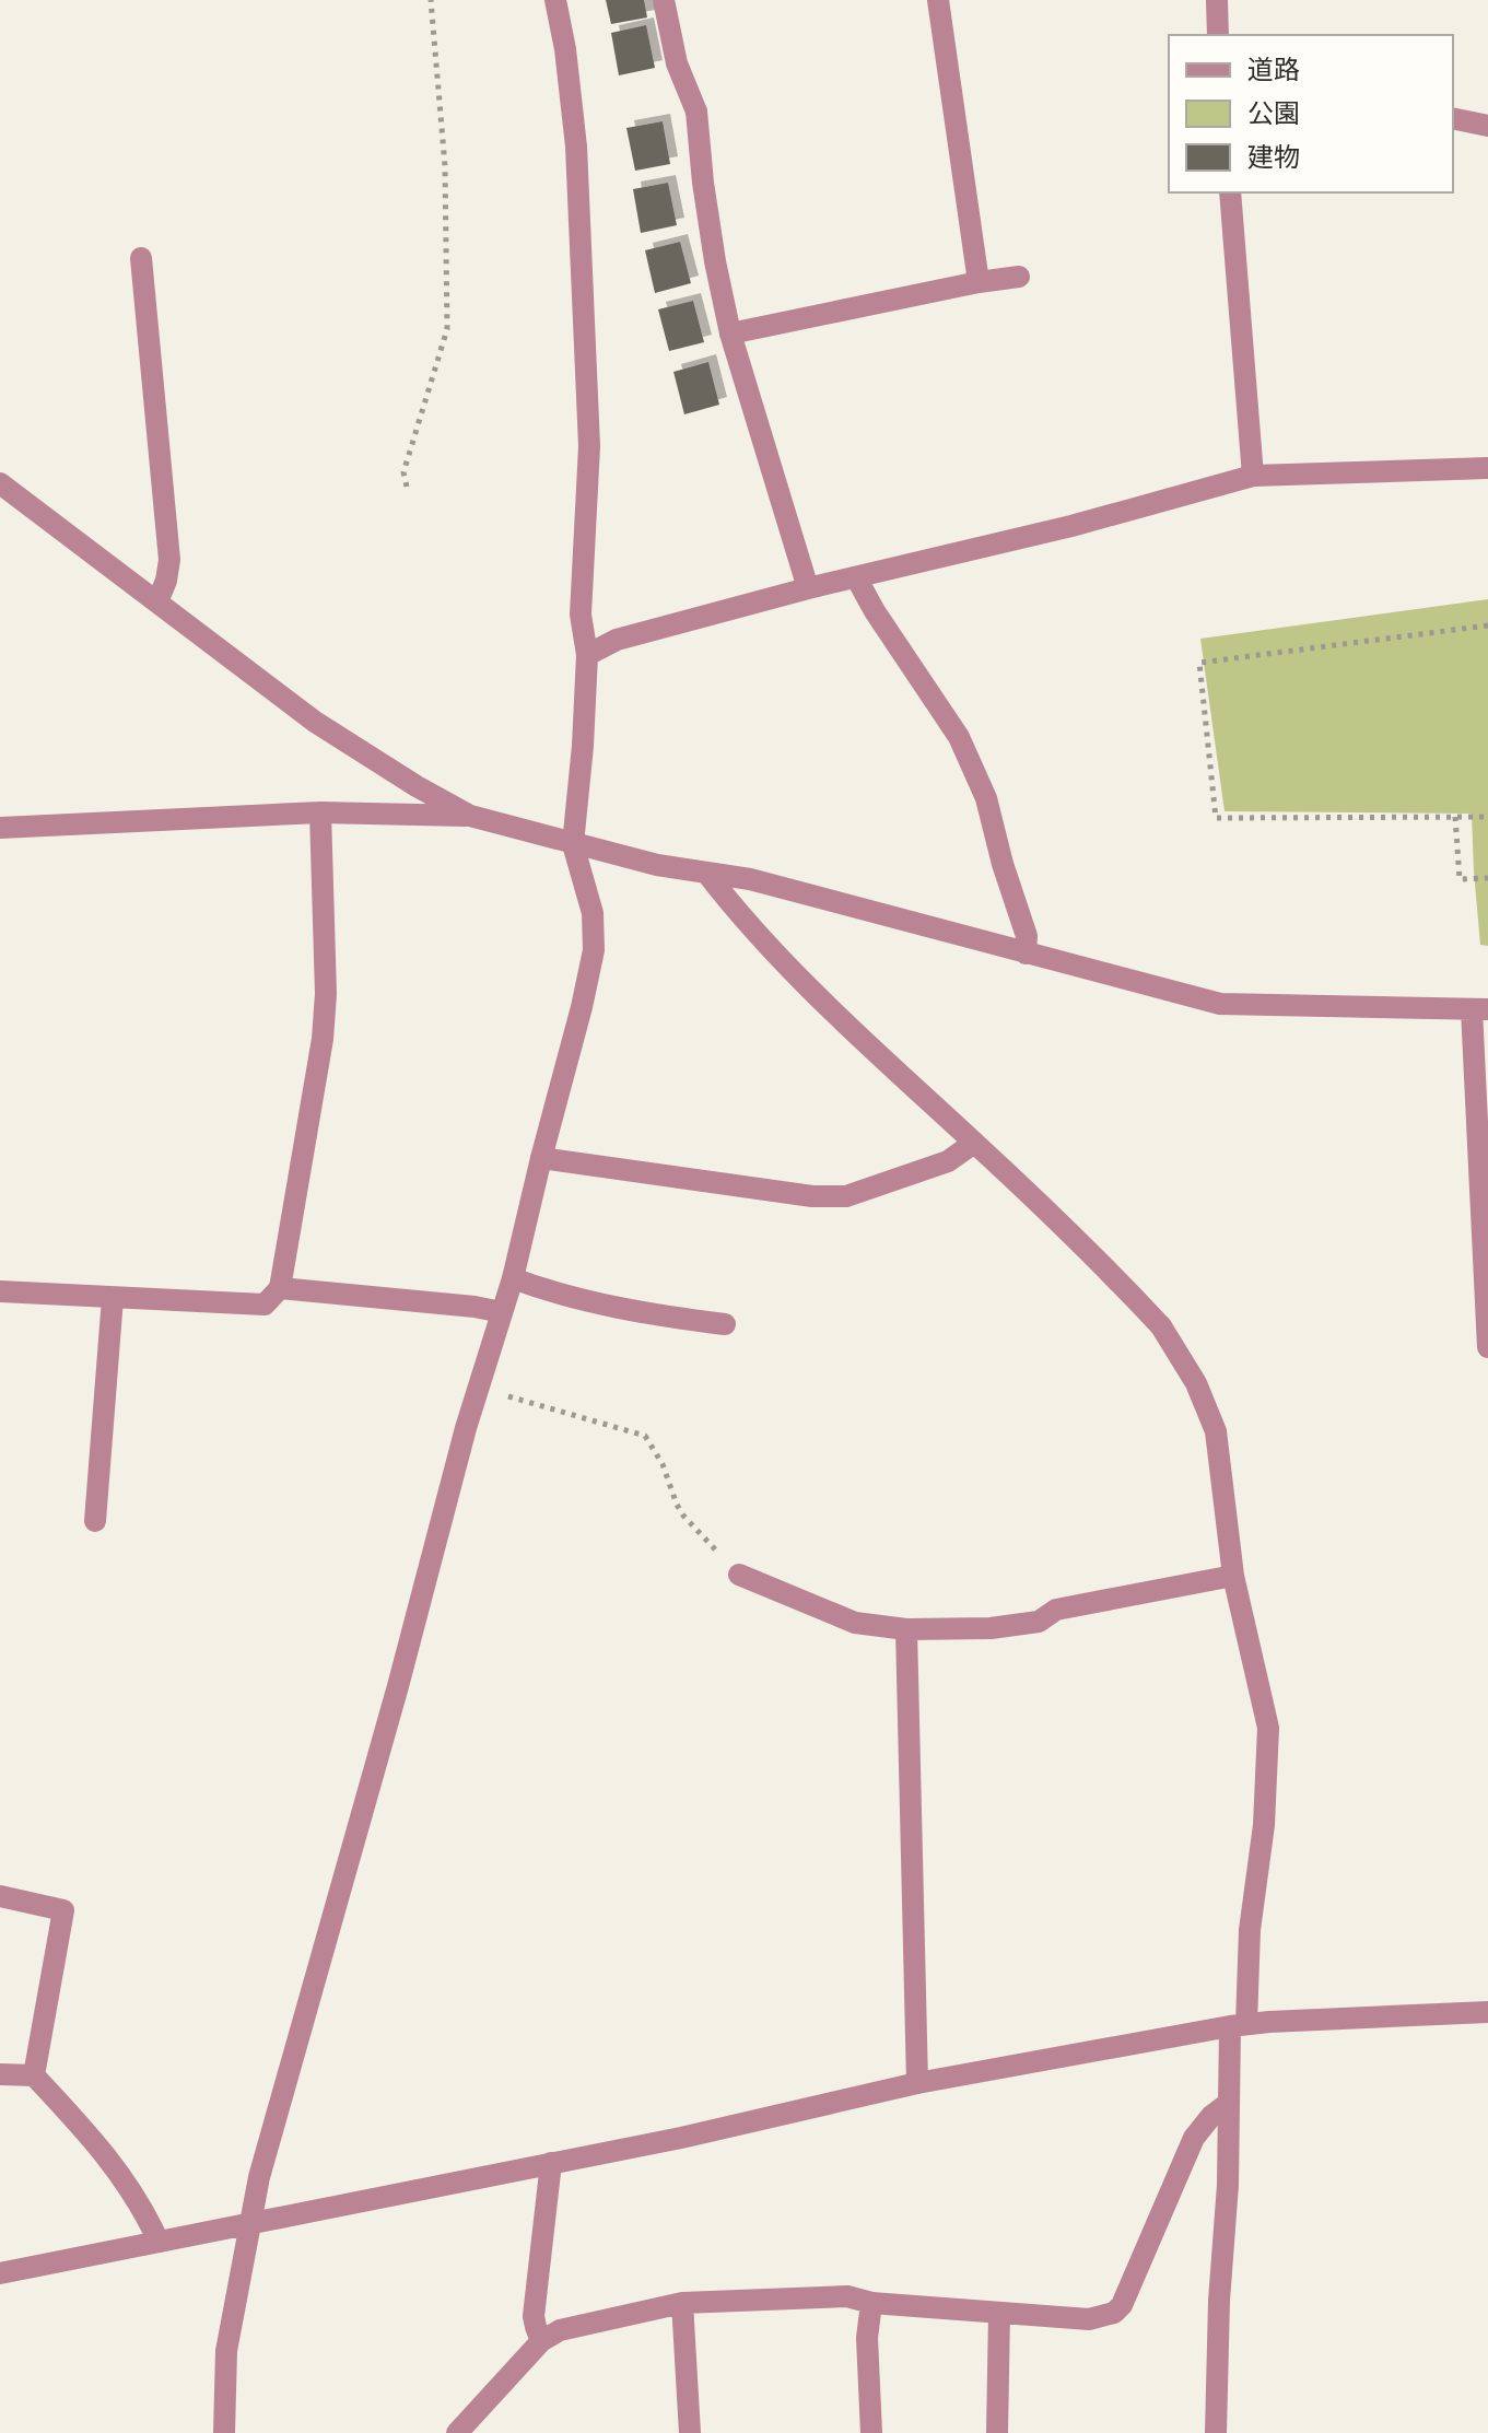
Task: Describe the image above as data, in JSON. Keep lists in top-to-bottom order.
{
  "legend": ["道路", "公園", "建物"]
}
